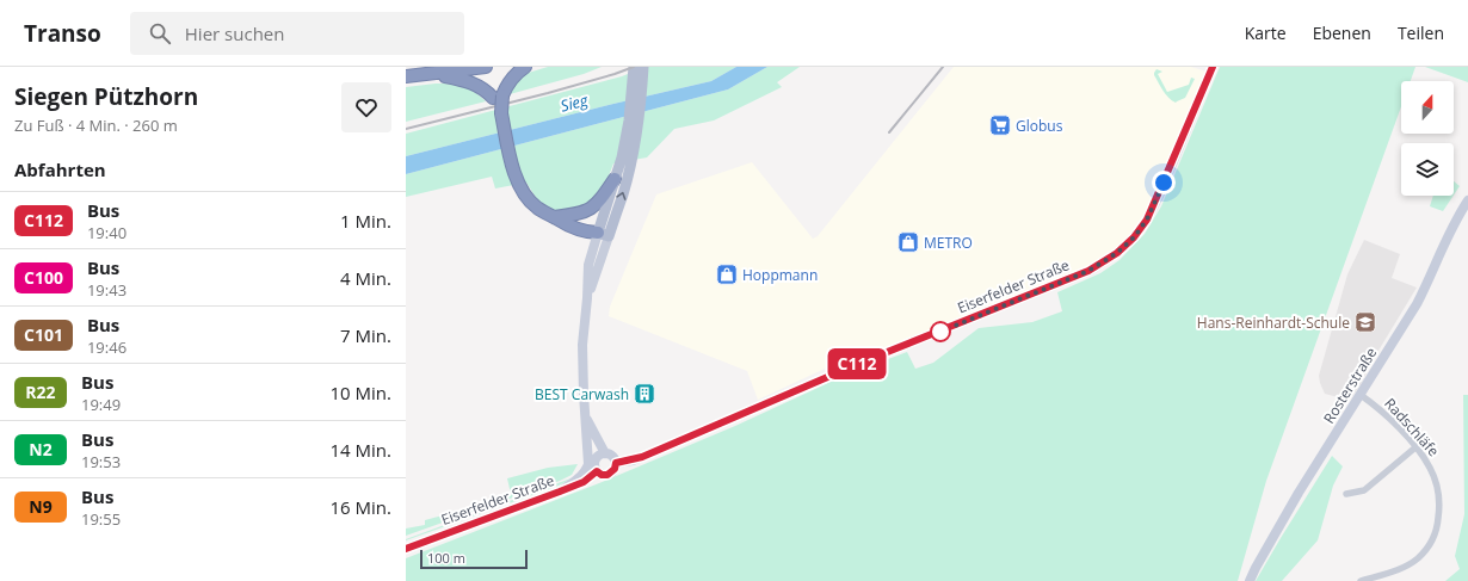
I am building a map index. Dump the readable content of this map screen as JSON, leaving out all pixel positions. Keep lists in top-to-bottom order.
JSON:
{
  "streets": {
    "main road": ["Eiserfelder Straße", "Rosterstraße"],
    "street": ["Radschläfe"]
  },
  "crossings": [
    ["Rosterstraße", "Radschläfe"]
  ],
  "water": ["Sieg"],
  "places": {
    "supermarket": ["Globus"],
    "shop": ["METRO", "Hoppmann"],
    "school or university": ["Hans-Reinhardt-Schule"],
    "building": ["BEST Carwash"]
  },
  "lines": ["bus line C112"],
  "scale_bar": "100 m",
  "north": "top",
  "page": {
    "header": "Transo",
    "search": "Hier suchen",
    "nav": ["Karte", "Ebenen", "Teilen"],
    "heading": [
      ["Siegen Pützhorn", "Zu Fuß · 4 Min. · 260 m"],
      "Abfahrten"
    ],
    "on_map": "C112",
    "list": [
      {
        "mark": "C112",
        "name": "Bus",
        "note": "19:40",
        "value": "1 Min."
      },
      {
        "mark": "C100",
        "name": "Bus",
        "note": "19:43",
        "value": "4 Min."
      },
      {
        "mark": "C101",
        "name": "Bus",
        "note": "19:46",
        "value": "7 Min."
      },
      {
        "mark": "R22",
        "name": "Bus",
        "note": "19:49",
        "value": "10 Min."
      },
      {
        "mark": "N2",
        "name": "Bus",
        "note": "19:53",
        "value": "14 Min."
      },
      {
        "mark": "N9",
        "name": "Bus",
        "note": "19:55",
        "value": "16 Min."
      }
    ],
    "scale": "100 m"
  }
}
